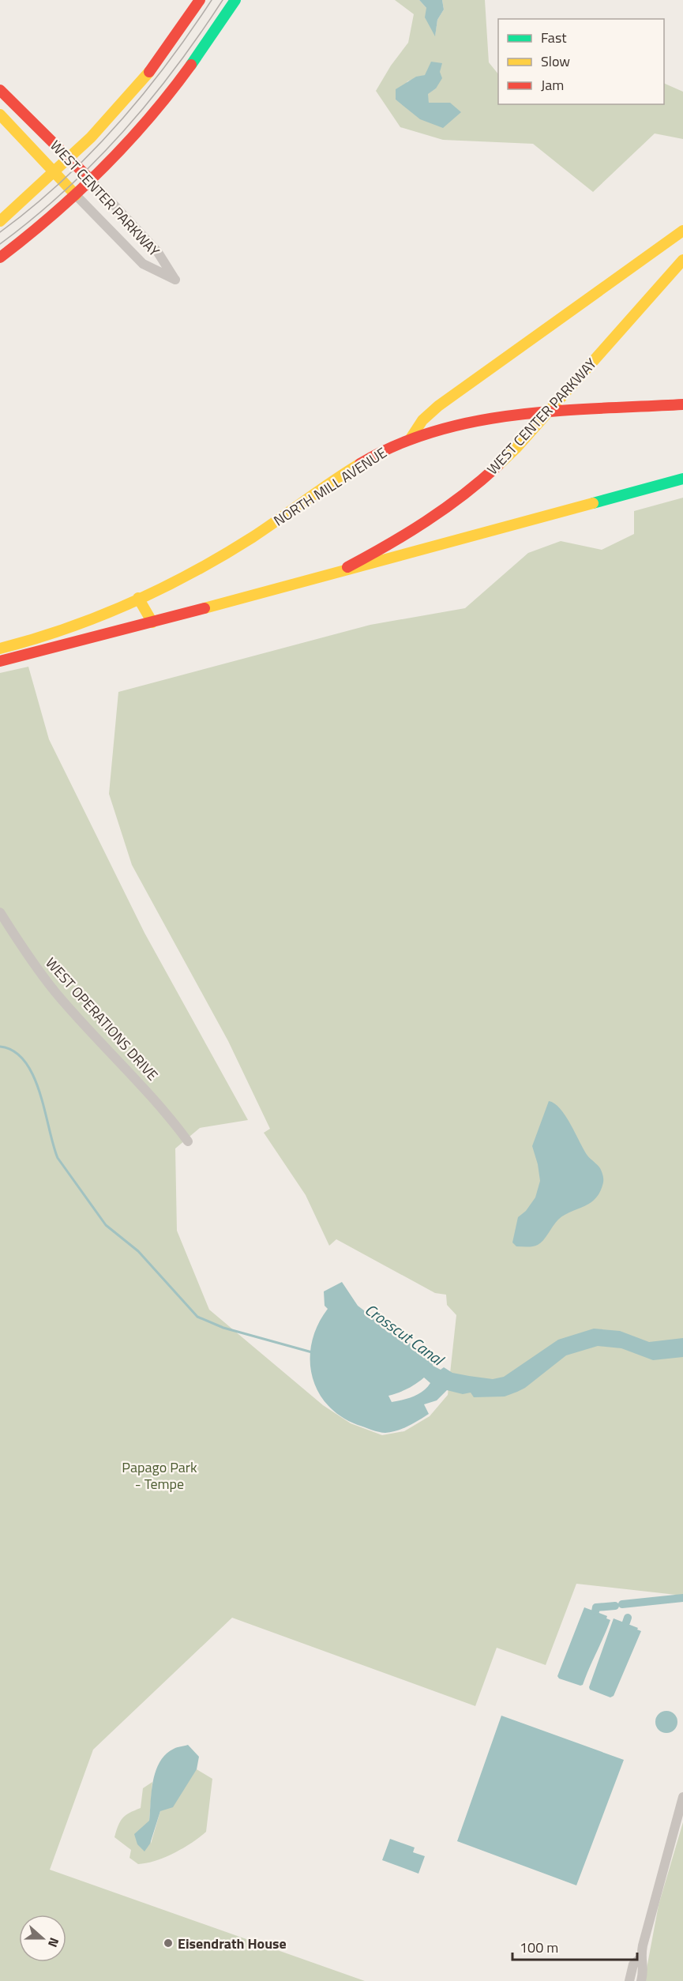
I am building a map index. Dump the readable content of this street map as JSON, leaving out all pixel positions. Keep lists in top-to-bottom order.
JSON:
{
  "streets": {
    "main road": ["WEST CENTER PARKWAY", "NORTH MILL AVENUE"],
    "street": ["WEST OPERATIONS DRIVE"]
  },
  "water": ["Crosscut Canal"],
  "parks": ["Papago Park - Tempe"],
  "places": ["Eisendrath House"],
  "legend": ["Fast", "Slow", "Jam"],
  "scale_bar": "100 m",
  "north": "right"
}
